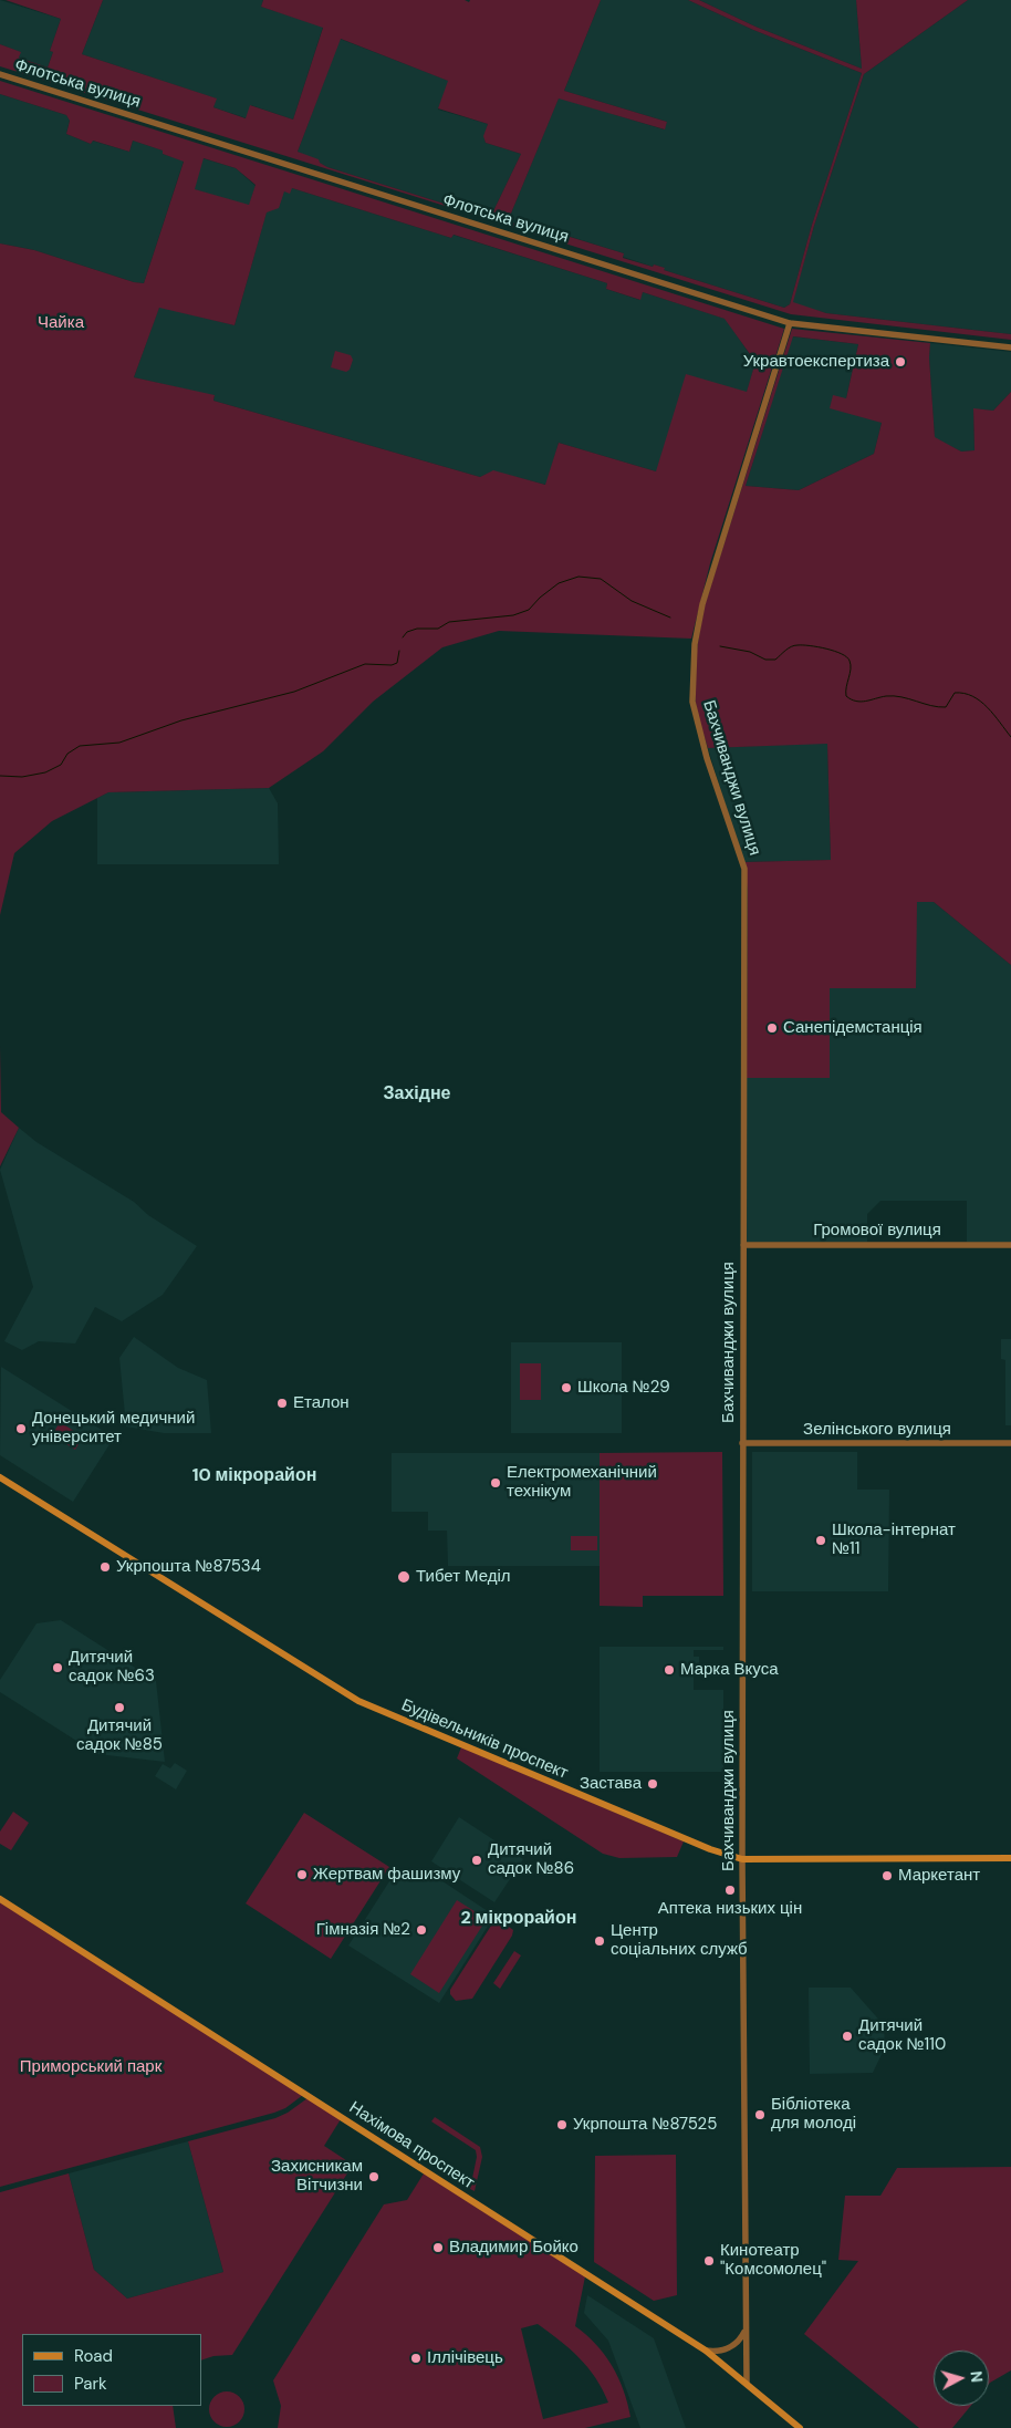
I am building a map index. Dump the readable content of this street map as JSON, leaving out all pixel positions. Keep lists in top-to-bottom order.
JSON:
{
  "streets": {
    "main road": ["Будівельників проспект", "Нахімова проспект"],
    "street": [
      "Флотська вулиця",
      "Бахчиванджи вулиця",
      "Громової вулиця",
      "Зелінського вулиця"
    ]
  },
  "crossings": [
    ["Флотська вулиця", "Бахчиванджи вулиця"],
    ["Бахчиванджи вулиця", "Громової вулиця"],
    ["Бахчиванджи вулиця", "Зелінського вулиця"],
    ["Бахчиванджи вулиця", "Будівельників проспект"],
    ["Бахчиванджи вулиця", "Нахімова проспект"]
  ],
  "districts": ["Західне", "10 мікрорайон", "2 мікрорайон"],
  "parks": ["Чайка", "Приморський парк"],
  "places": [
    "Укравтоекспертиза",
    "Санепідемстанція",
    "Школа №29",
    "Еталон",
    "Донецький медичний університет",
    "Електромеханічний технікум",
    "Школа-інтернат №11",
    "Укрпошта №87534",
    "Тибет Меділ",
    "Дитячий садок №63",
    "Марка Вкуса",
    "Дитячий садок №85",
    "Застава",
    "Дитячий садок №86",
    "Жертвам фашизму",
    "Маркетант",
    "Аптека низьких цін",
    "Гімназія №2",
    "Центр соціальних служб",
    "Дитячий садок №110",
    "Бібліотека для молоді",
    "Укрпошта №87525",
    "Захисникам Вітчизни",
    "Владимир Бойко",
    "Кинотеатр \"Комсомолец\"",
    "Іллічівець"
  ],
  "legend": ["Road", "Park"],
  "north": "right"
}
